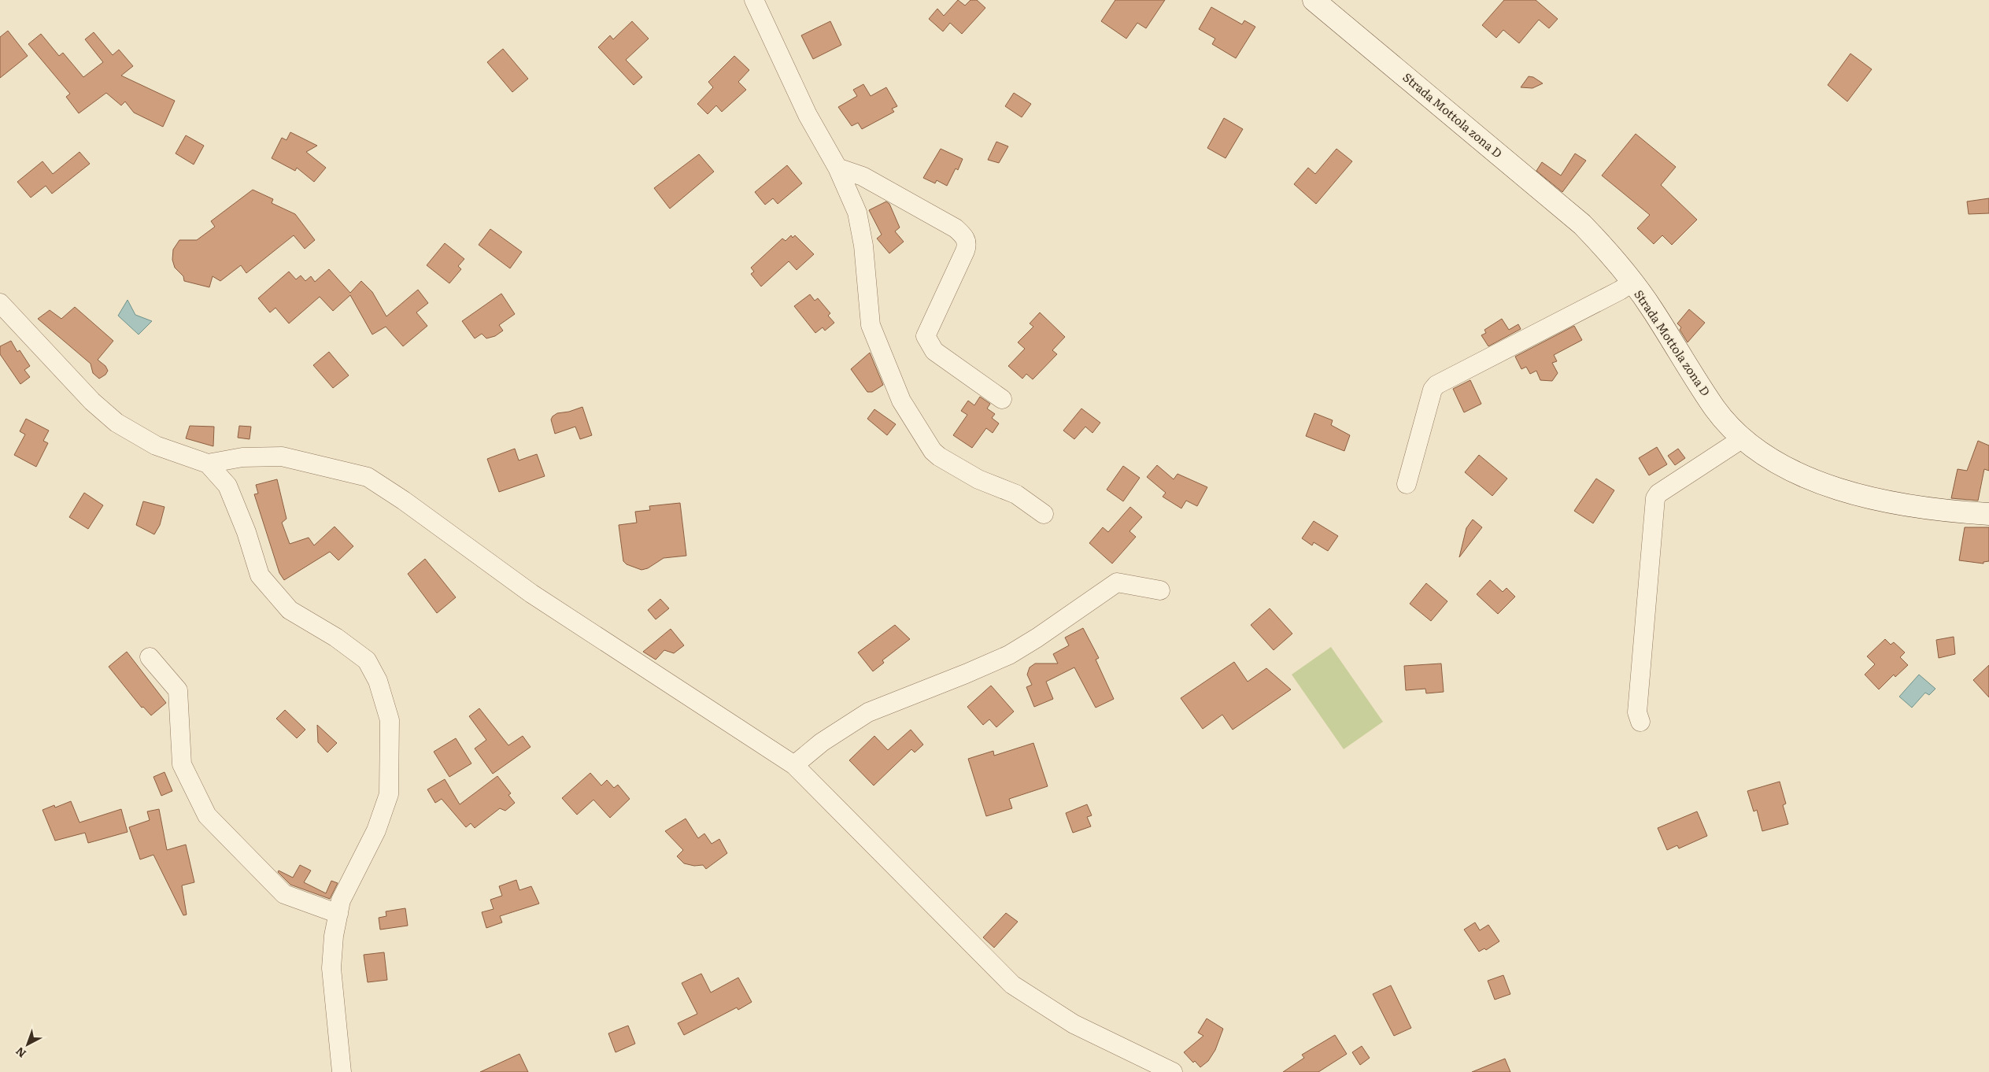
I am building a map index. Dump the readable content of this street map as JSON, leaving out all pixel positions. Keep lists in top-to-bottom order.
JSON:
{
  "streets": {
    "main road": ["Strada Mottola zona D"]
  },
  "north": "bottom left"
}
